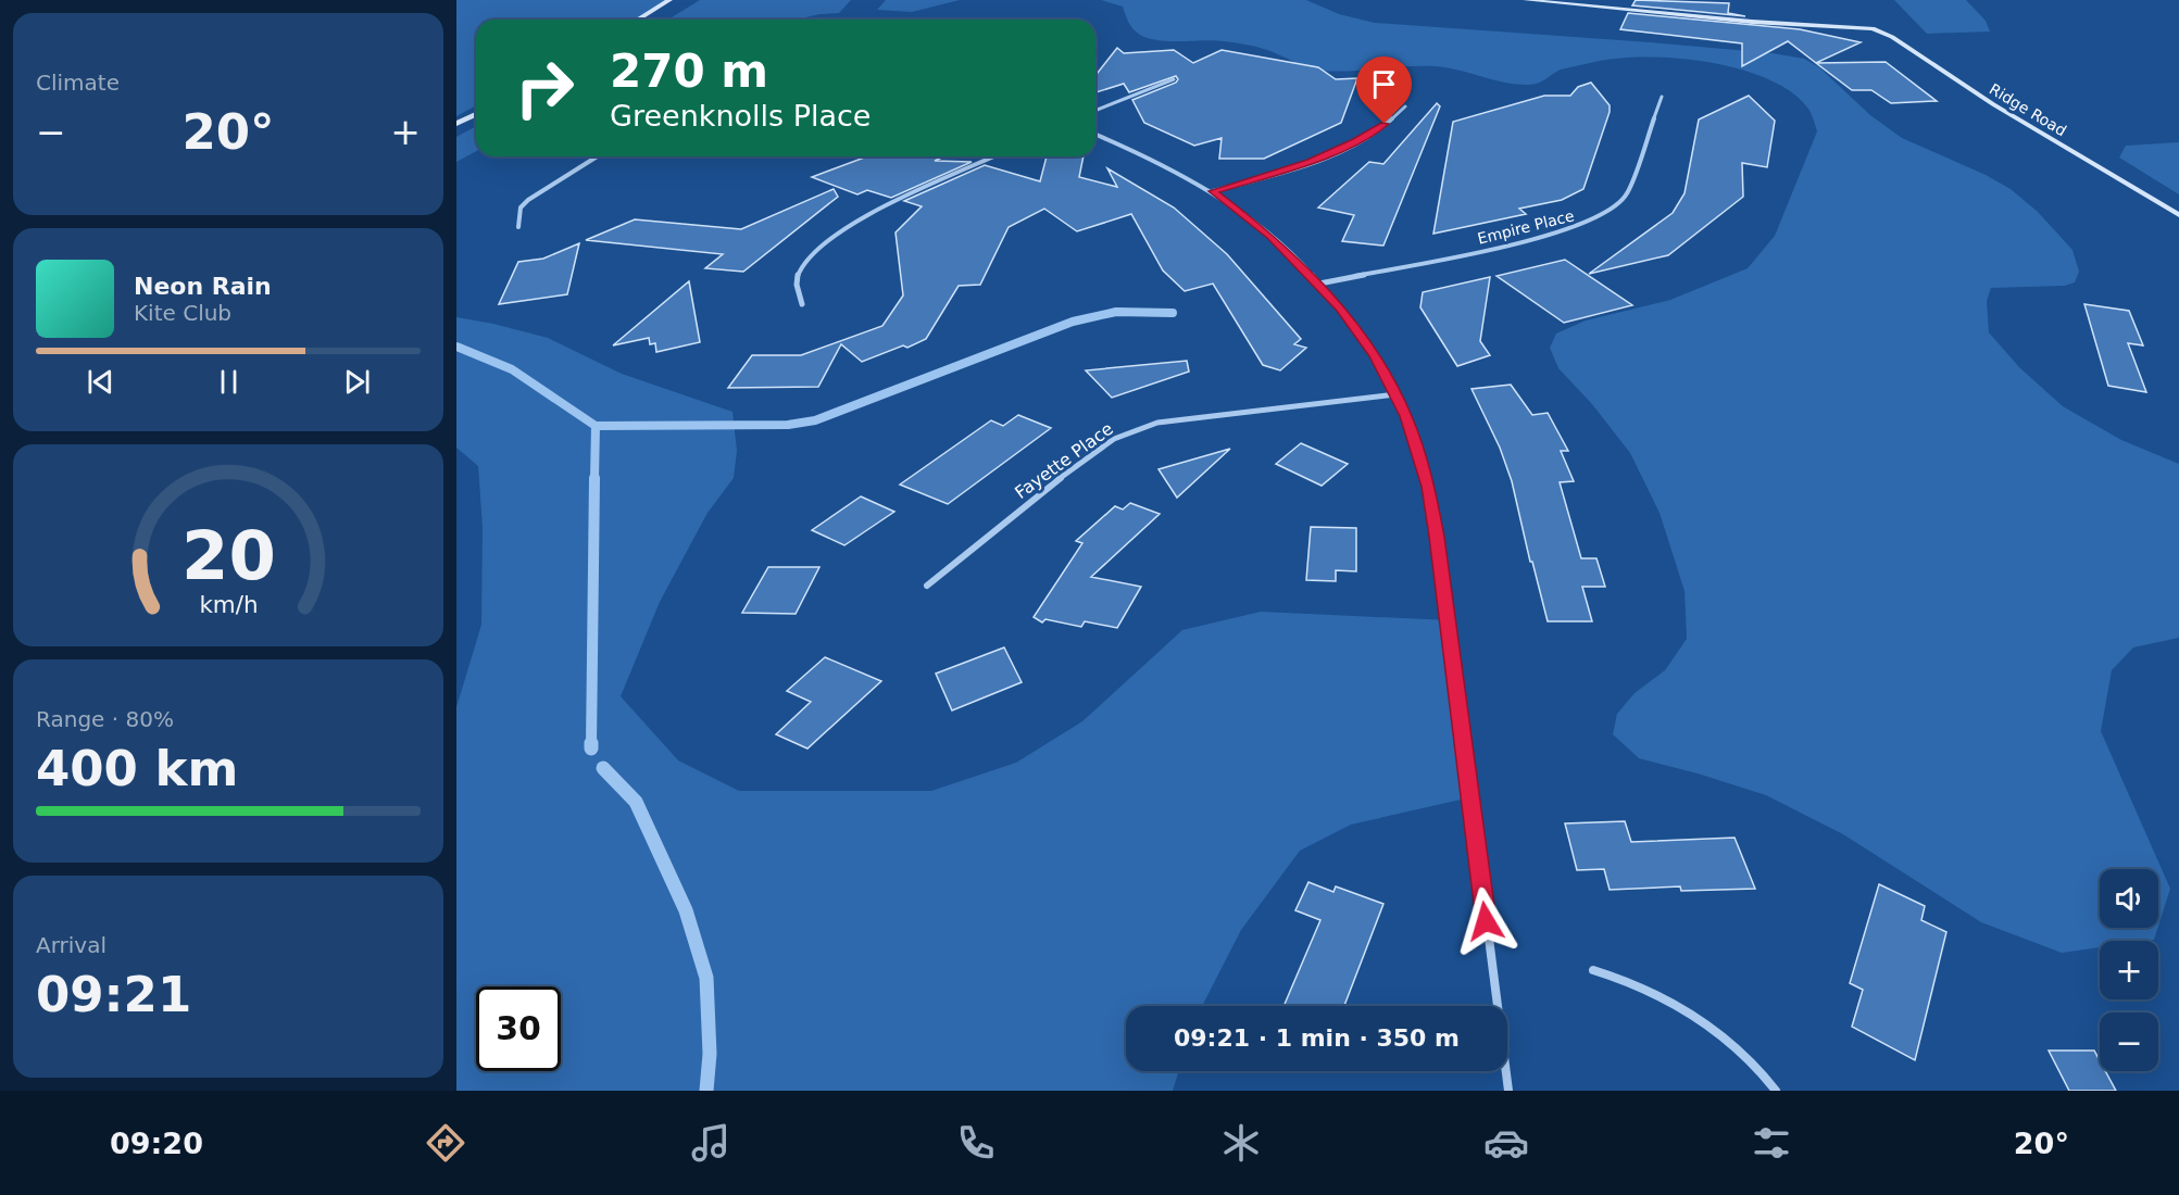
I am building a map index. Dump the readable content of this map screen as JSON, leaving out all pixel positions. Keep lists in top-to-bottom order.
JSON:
{
  "streets": {
    "street": ["Ridge Road", "Empire Place", "Fayette Place"]
  },
  "page": {
    "tile": [
      "Climate",
      ["Range · 80%", "400 km"],
      ["Arrival", "09:21"]
    ],
    "turn": ["270 m", "Greenknolls Place"],
    "heat": ["−", "20°", "+"],
    "song": ["Neon Rain", "Kite Club"],
    "map_buttons": ["+", "−"],
    "limit": "30",
    "trip": "09:21 · 1 min · 350 m",
    "tabs": ["09:20", "20°"],
    "gauge": ["20", "km/h"]
  }
}
